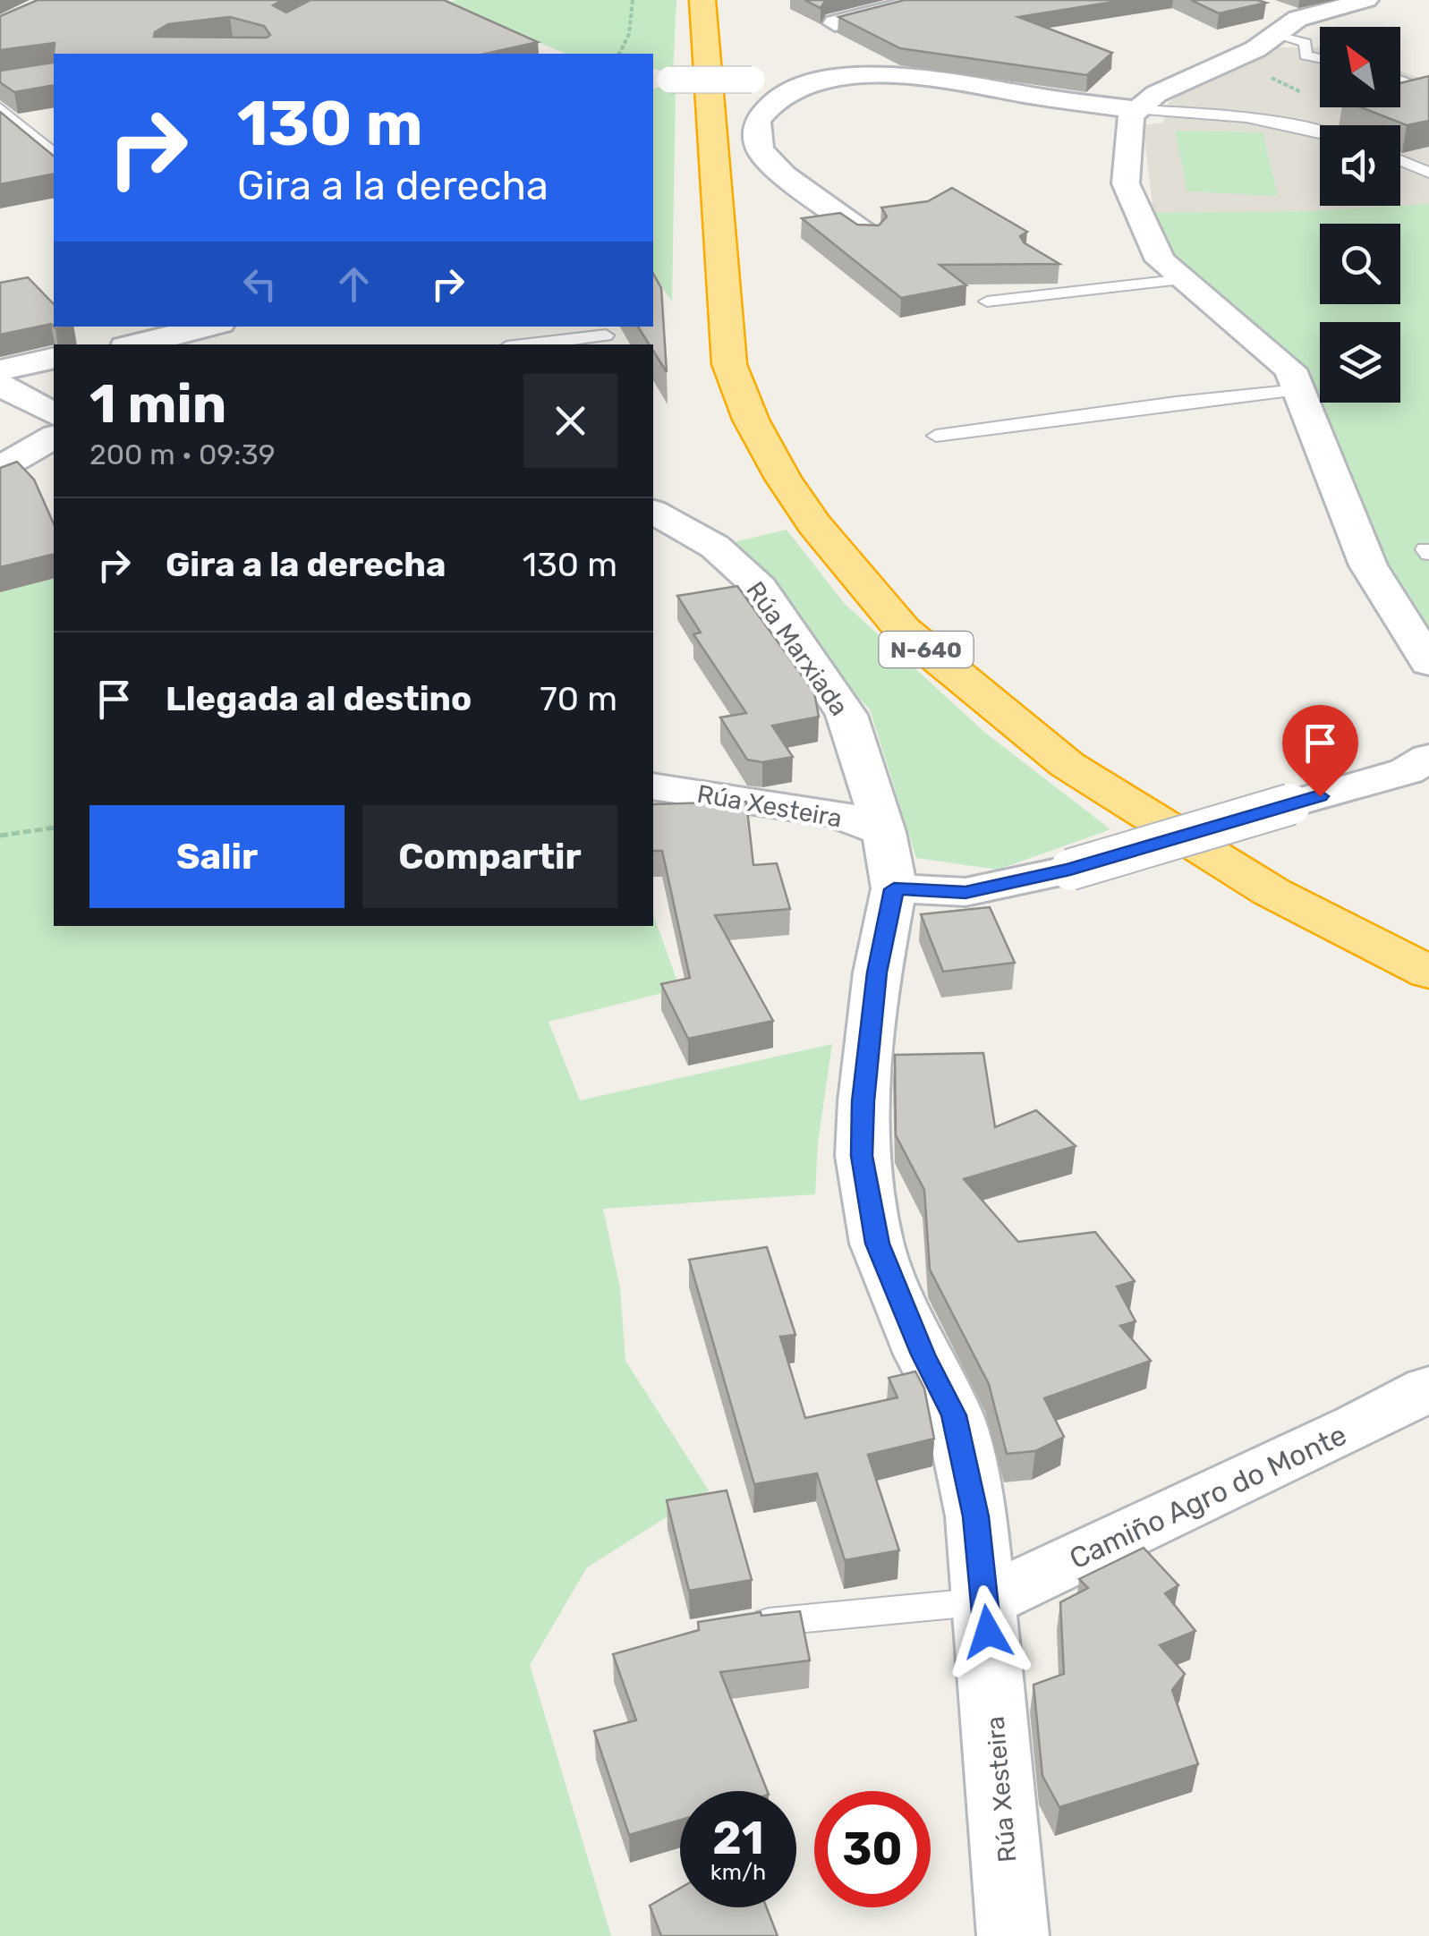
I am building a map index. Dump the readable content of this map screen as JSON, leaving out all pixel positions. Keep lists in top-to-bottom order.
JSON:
{
  "streets": {
    "highway": ["N-640"],
    "street": ["Rúa Marxiada", "Rúa Xesteira", "Camiño Agro do Monte"]
  },
  "crossings": [
    ["Rúa Marxiada", "Rúa Xesteira"],
    ["Rúa Xesteira", "Camiño Agro do Monte"]
  ],
  "north": "top left",
  "page": {
    "turn": ["130 m", "Gira a la derecha"],
    "heading": ["1 min", "200 m · 09:39"],
    "list": [
      {
        "name": "Gira a la derecha",
        "value": "130 m"
      },
      {
        "name": "Llegada al destino",
        "value": "70 m"
      }
    ],
    "buttons": ["Salir", "Compartir"],
    "speed": "21 km/h",
    "limit": "30"
  }
}
